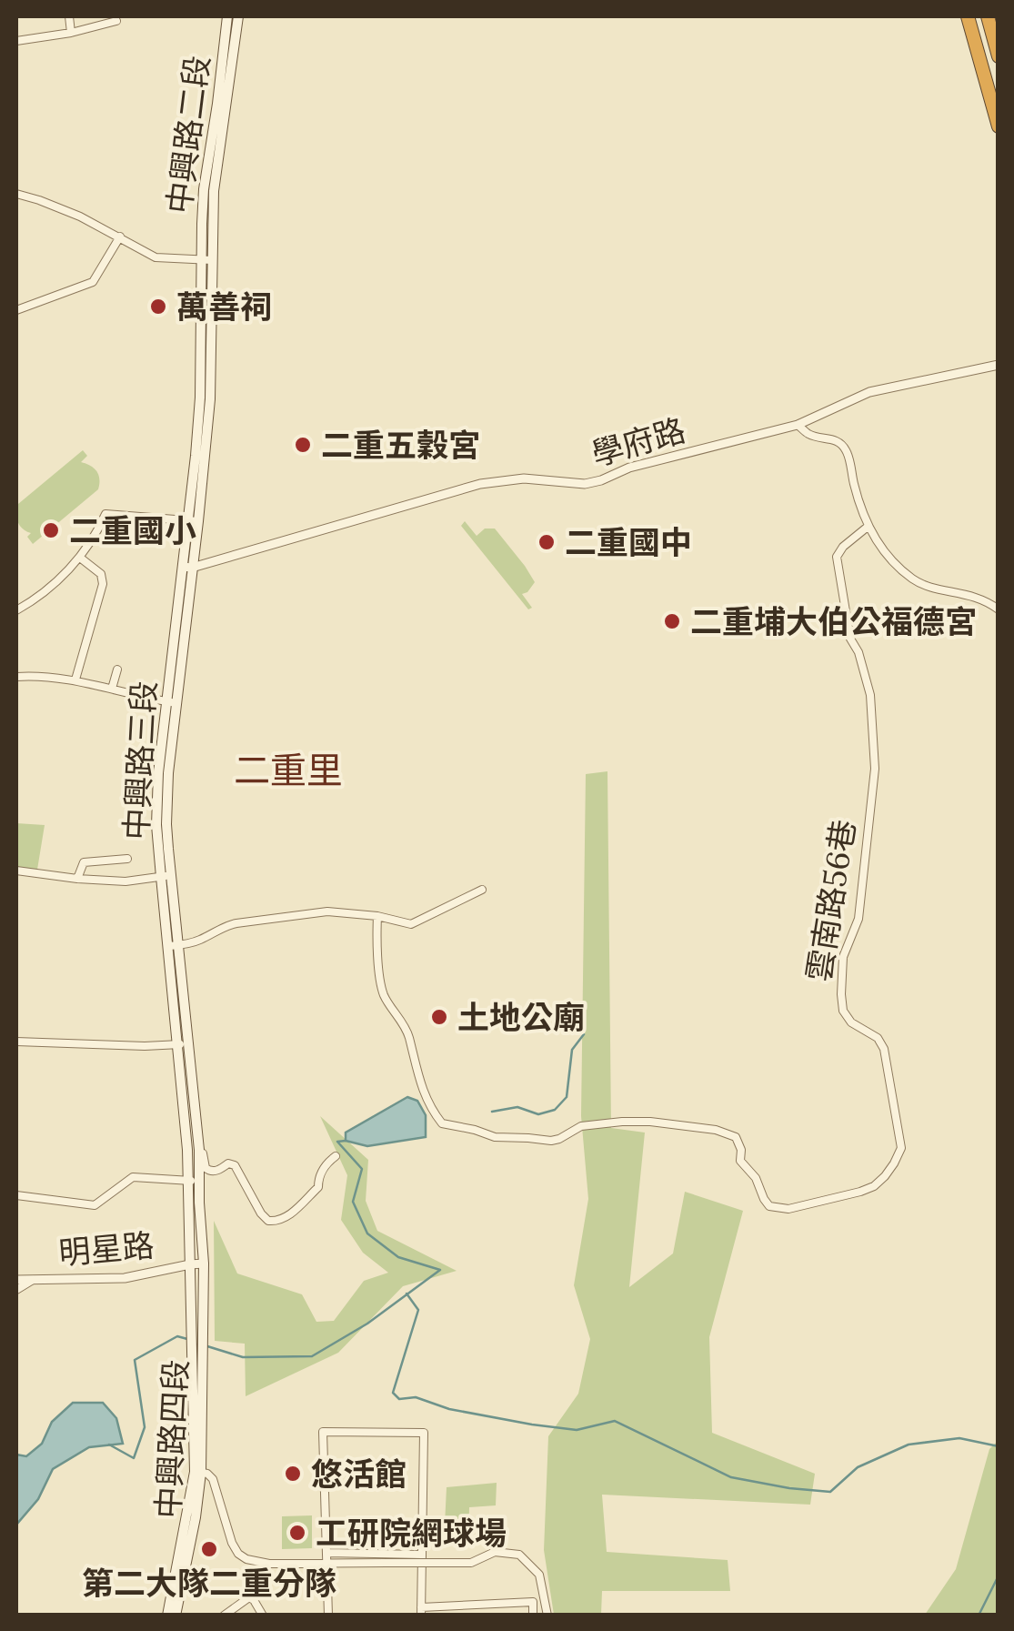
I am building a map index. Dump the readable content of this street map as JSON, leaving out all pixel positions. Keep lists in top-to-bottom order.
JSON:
{
  "streets": {
    "main road": ["中興路二段", "中興路三段", "中興路四段"],
    "street": ["學府路", "雲南路56巷", "明星路"]
  },
  "crossings": [
    ["中興路二段", "中興路三段"],
    ["學府路", "中興路三段"],
    ["中興路三段", "明星路"],
    ["中興路三段", "中興路四段"],
    ["明星路", "中興路四段"]
  ],
  "districts": ["二重里"],
  "places": [
    "萬善祠",
    "二重五穀宮",
    "二重國小",
    "二重國中",
    "二重埔大伯公福德宮",
    "土地公廟",
    "悠活館",
    "工研院網球場",
    "第二大隊二重分隊"
  ]
}
